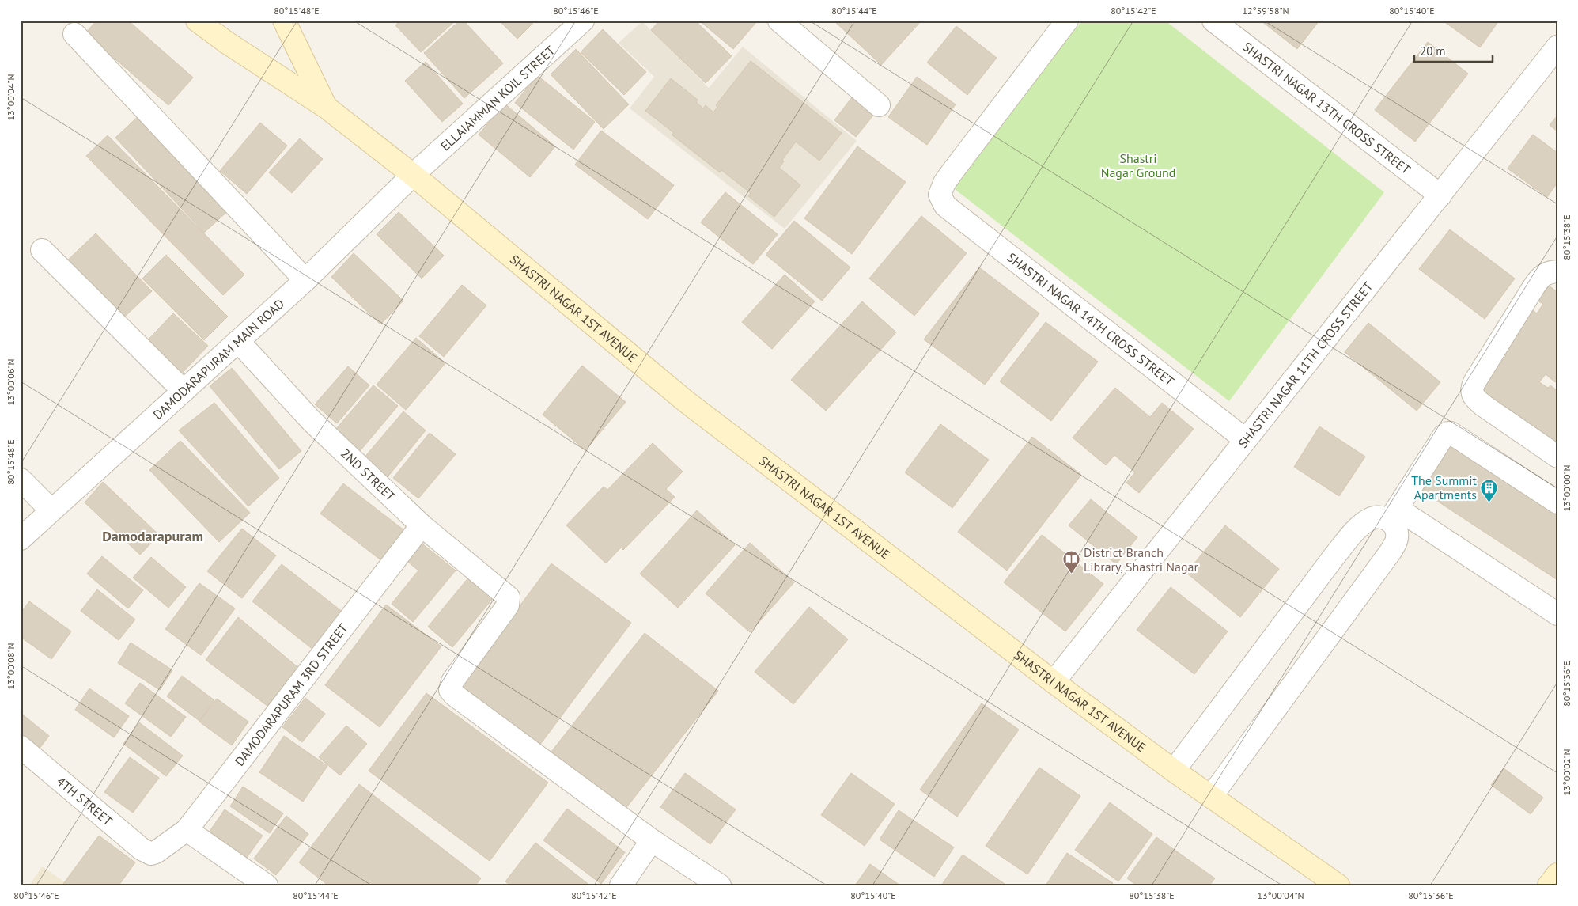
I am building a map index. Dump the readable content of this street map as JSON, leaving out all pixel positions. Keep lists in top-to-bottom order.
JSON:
{
  "streets": {
    "street": [
      "ELLAIAMMAN KOIL STREET",
      "SHASTRI NAGAR 13TH CROSS STREET",
      "SHASTRI NAGAR 1ST AVENUE",
      "SHASTRI NAGAR 14TH CROSS STREET",
      "DAMODARAPURAM MAIN ROAD",
      "SHASTRI NAGAR 11TH CROSS STREET",
      "2ND STREET",
      "DAMODARAPURAM 3RD STREET",
      "4TH STREET"
    ]
  },
  "crossings": [
    ["ELLAIAMMAN KOIL STREET", "SHASTRI NAGAR 1ST AVENUE"],
    ["ELLAIAMMAN KOIL STREET", "DAMODARAPURAM MAIN ROAD"],
    ["SHASTRI NAGAR 13TH CROSS STREET", "SHASTRI NAGAR 11TH CROSS STREET"],
    ["SHASTRI NAGAR 1ST AVENUE", "DAMODARAPURAM MAIN ROAD"],
    ["SHASTRI NAGAR 1ST AVENUE", "SHASTRI NAGAR 11TH CROSS STREET"],
    ["SHASTRI NAGAR 14TH CROSS STREET", "SHASTRI NAGAR 11TH CROSS STREET"],
    ["DAMODARAPURAM MAIN ROAD", "2ND STREET"],
    ["2ND STREET", "DAMODARAPURAM 3RD STREET"],
    ["DAMODARAPURAM 3RD STREET", "4TH STREET"]
  ],
  "districts": ["Damodarapuram"],
  "parks": ["Shastri Nagar Ground"],
  "places": {
    "building": ["The Summit Apartments"],
    "library": ["District Branch Library, Shastri Nagar"]
  },
  "scale_bar": "20 m",
  "coordinates": [
    "80°15'48\"E",
    "80°15'46\"E",
    "80°15'44\"E",
    "80°15'42\"E",
    "12°59'58\"N",
    "80°15'40\"E",
    "13°00'04\"N",
    "80°15'38\"E",
    "13°00'06\"N",
    "13°00'00\"N",
    "13°00'08\"N",
    "80°15'36\"E",
    "13°00'02\"N"
  ]
}
